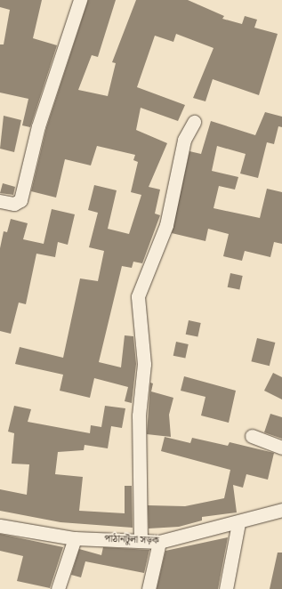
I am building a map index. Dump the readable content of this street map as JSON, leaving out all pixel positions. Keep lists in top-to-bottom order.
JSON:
{
  "streets": {
    "street": ["পাঠানটুলা সড়ক"]
  }
}
